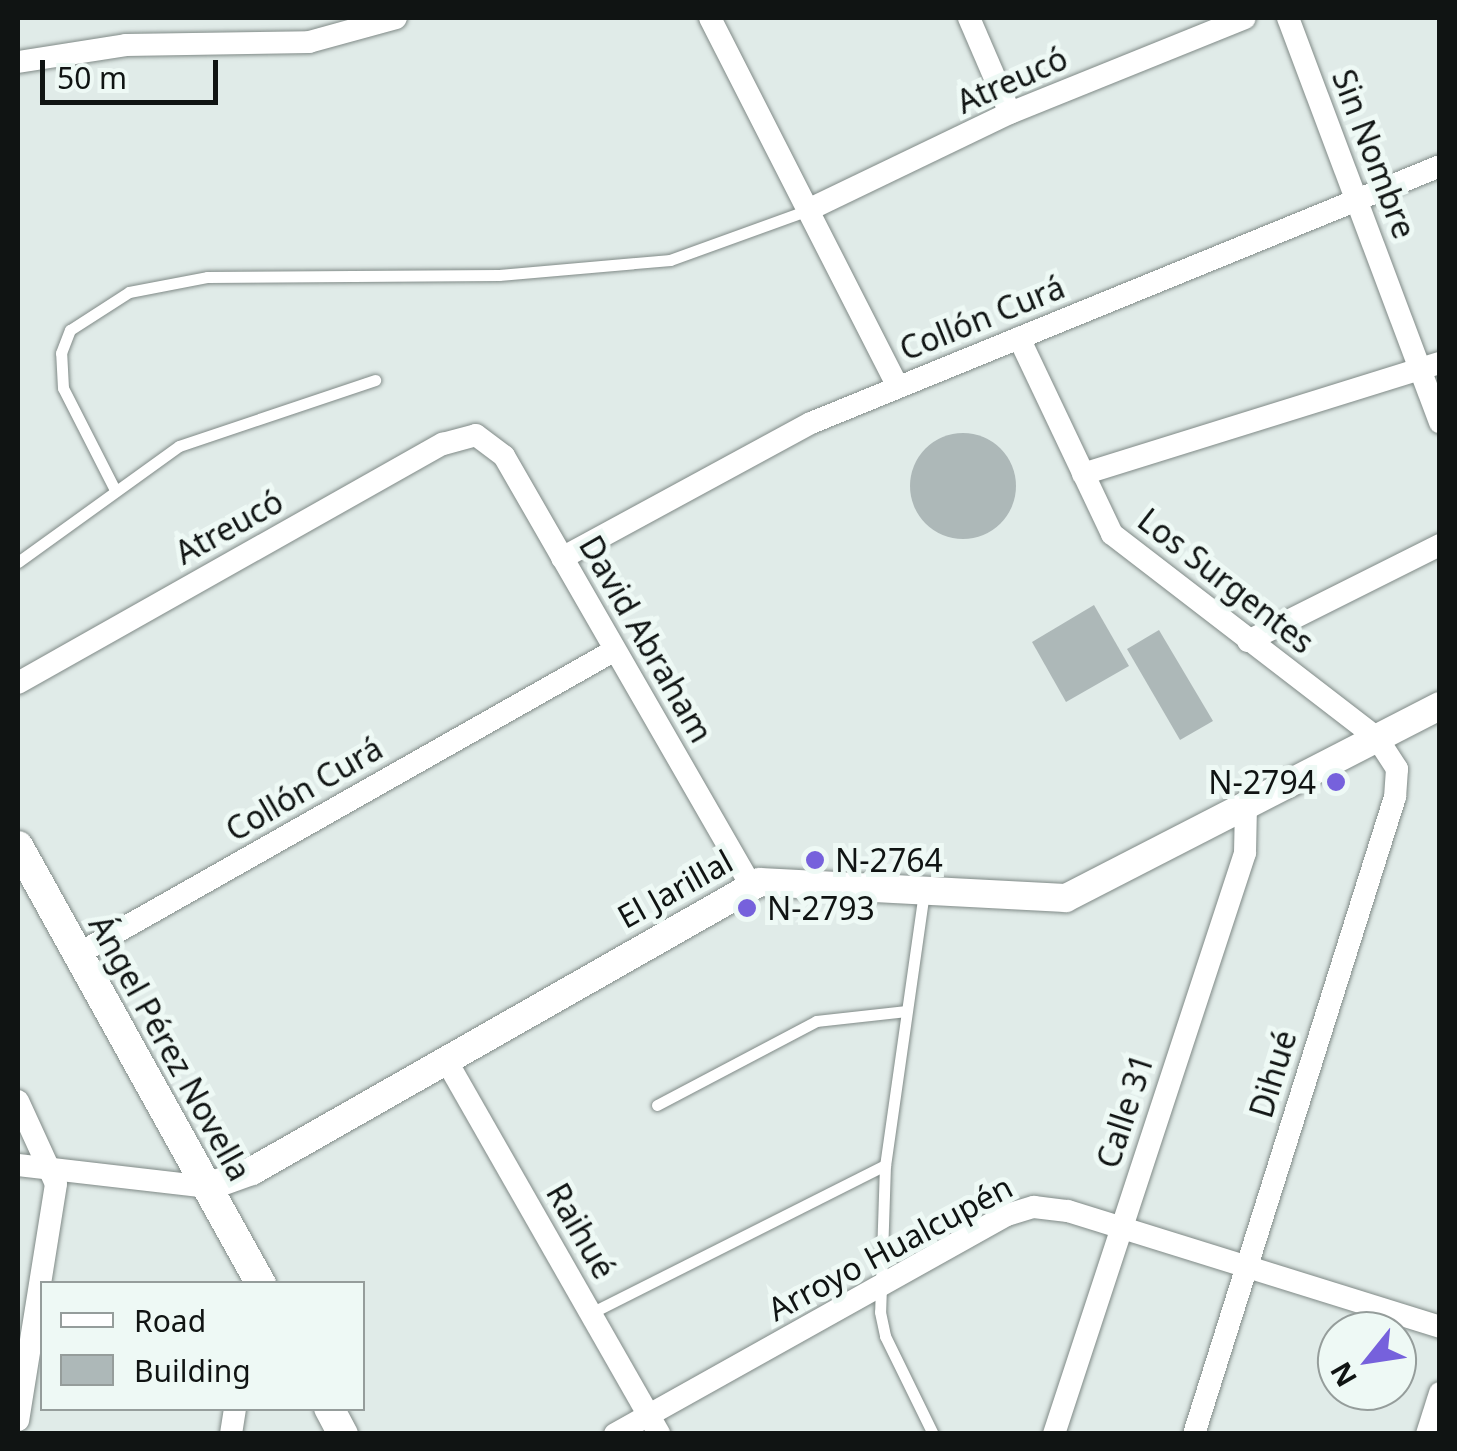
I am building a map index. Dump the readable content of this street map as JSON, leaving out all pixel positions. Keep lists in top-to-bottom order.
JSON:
{
  "streets": {
    "main road": ["Ángel Pérez Novella"],
    "street": [
      "Atreucó",
      "Sin Nombre",
      "Collón Curá",
      "Los Surgentes",
      "David Abraham",
      "El Jarillal",
      "Dihué",
      "Calle 31",
      "Raihué",
      "Arroyo Hualcupén"
    ]
  },
  "crossings": [
    ["Atreucó", "David Abraham"],
    ["Sin Nombre", "Collón Curá"],
    ["Collón Curá", "Los Surgentes"],
    ["Collón Curá", "David Abraham"],
    ["Collón Curá", "Ángel Pérez Novella"],
    ["Los Surgentes", "El Jarillal"],
    ["Los Surgentes", "Dihué"],
    ["David Abraham", "El Jarillal"],
    ["El Jarillal", "Ángel Pérez Novella"],
    ["El Jarillal", "Dihué"],
    ["El Jarillal", "Calle 31"],
    ["El Jarillal", "Raihué"],
    ["Dihué", "Arroyo Hualcupén"],
    ["Calle 31", "Arroyo Hualcupén"],
    ["Raihué", "Arroyo Hualcupén"]
  ],
  "places": ["N-2794", "N-2764", "N-2793"],
  "legend": ["Road", "Building"],
  "scale_bar": "50 m",
  "north": "bottom left"
}
